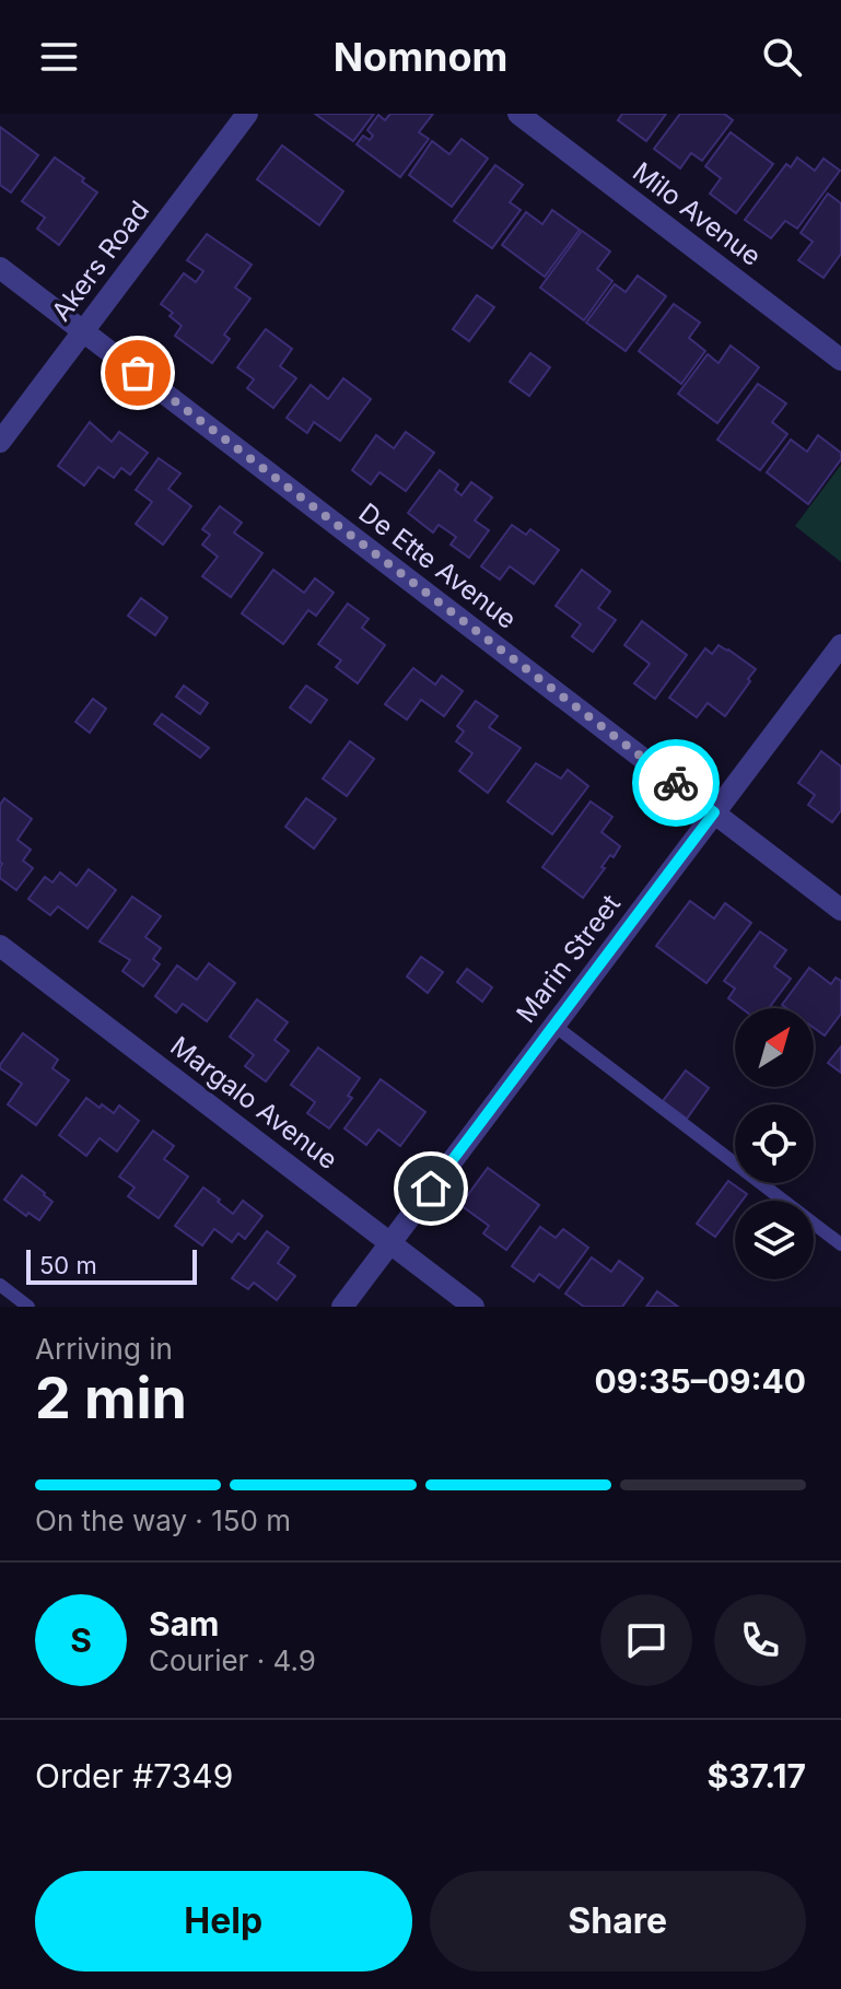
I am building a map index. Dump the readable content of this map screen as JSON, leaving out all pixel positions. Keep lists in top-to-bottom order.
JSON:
{
  "streets": {
    "street": [
      "Milo Avenue",
      "Akers Road",
      "De Ette Avenue",
      "Marin Street",
      "Margalo Avenue"
    ]
  },
  "crossings": [
    ["Akers Road", "De Ette Avenue"],
    ["De Ette Avenue", "Marin Street"],
    ["Marin Street", "Margalo Avenue"]
  ],
  "scale_bar": "50 m",
  "north": "top right",
  "page": {
    "header": "Nomnom",
    "scale": "50 m",
    "heading": ["2 min", "Arriving in", "09:35–09:40"],
    "panel": [
      "Sam",
      "Courier · 4.9",
      "Order #7349",
      "$37.17"
    ],
    "bar": "On the way · 150 m",
    "round": "S",
    "buttons": ["Help", "Share"]
  }
}
